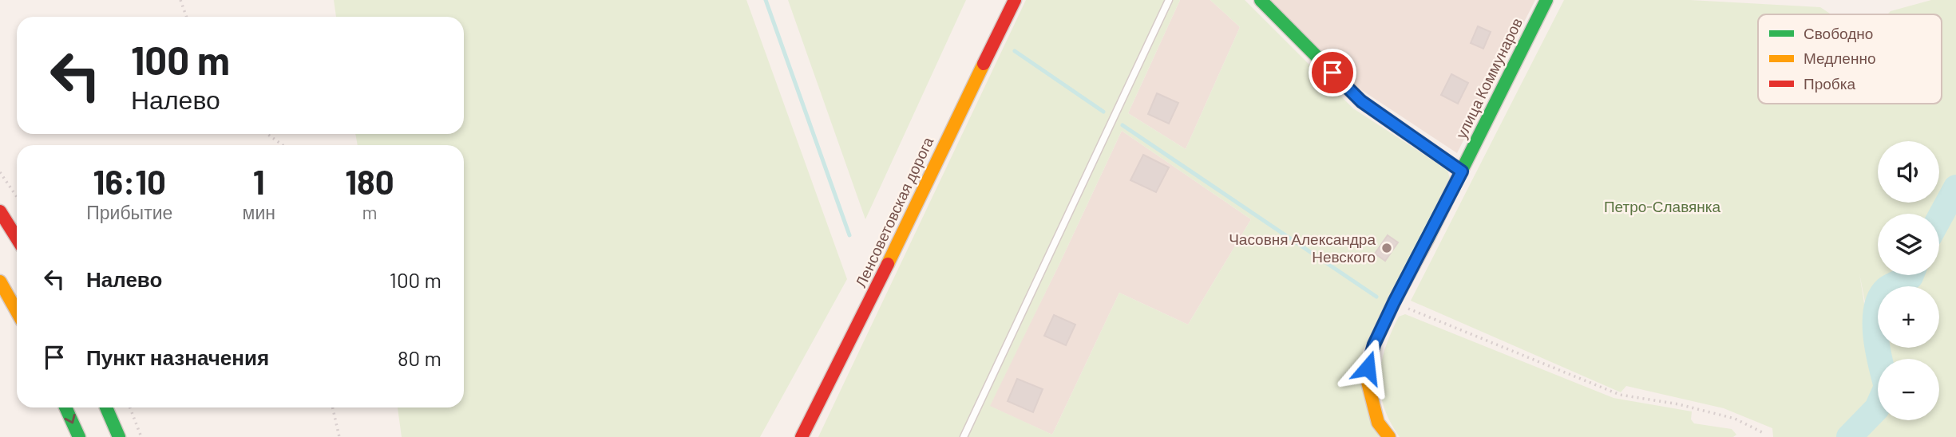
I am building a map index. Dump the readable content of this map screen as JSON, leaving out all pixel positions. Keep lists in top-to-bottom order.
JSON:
{
  "streets": {
    "street": ["улица Коммунаров", "Ленсоветовская дорога"]
  },
  "parks": ["Петро-Славянка"],
  "places": ["Часовня Александра Невского"],
  "legend": ["Свободно", "Медленно", "Пробка"],
  "page": {
    "turn": ["100 m", "Налево"],
    "map_buttons": ["+", "−"],
    "eta": [
      "16:10",
      "Прибытие",
      "1",
      "мин",
      "180",
      "m"
    ],
    "list": [
      {
        "name": "Налево",
        "value": "100 m"
      },
      {
        "name": "Пункт назначения",
        "value": "80 m"
      }
    ]
  }
}
